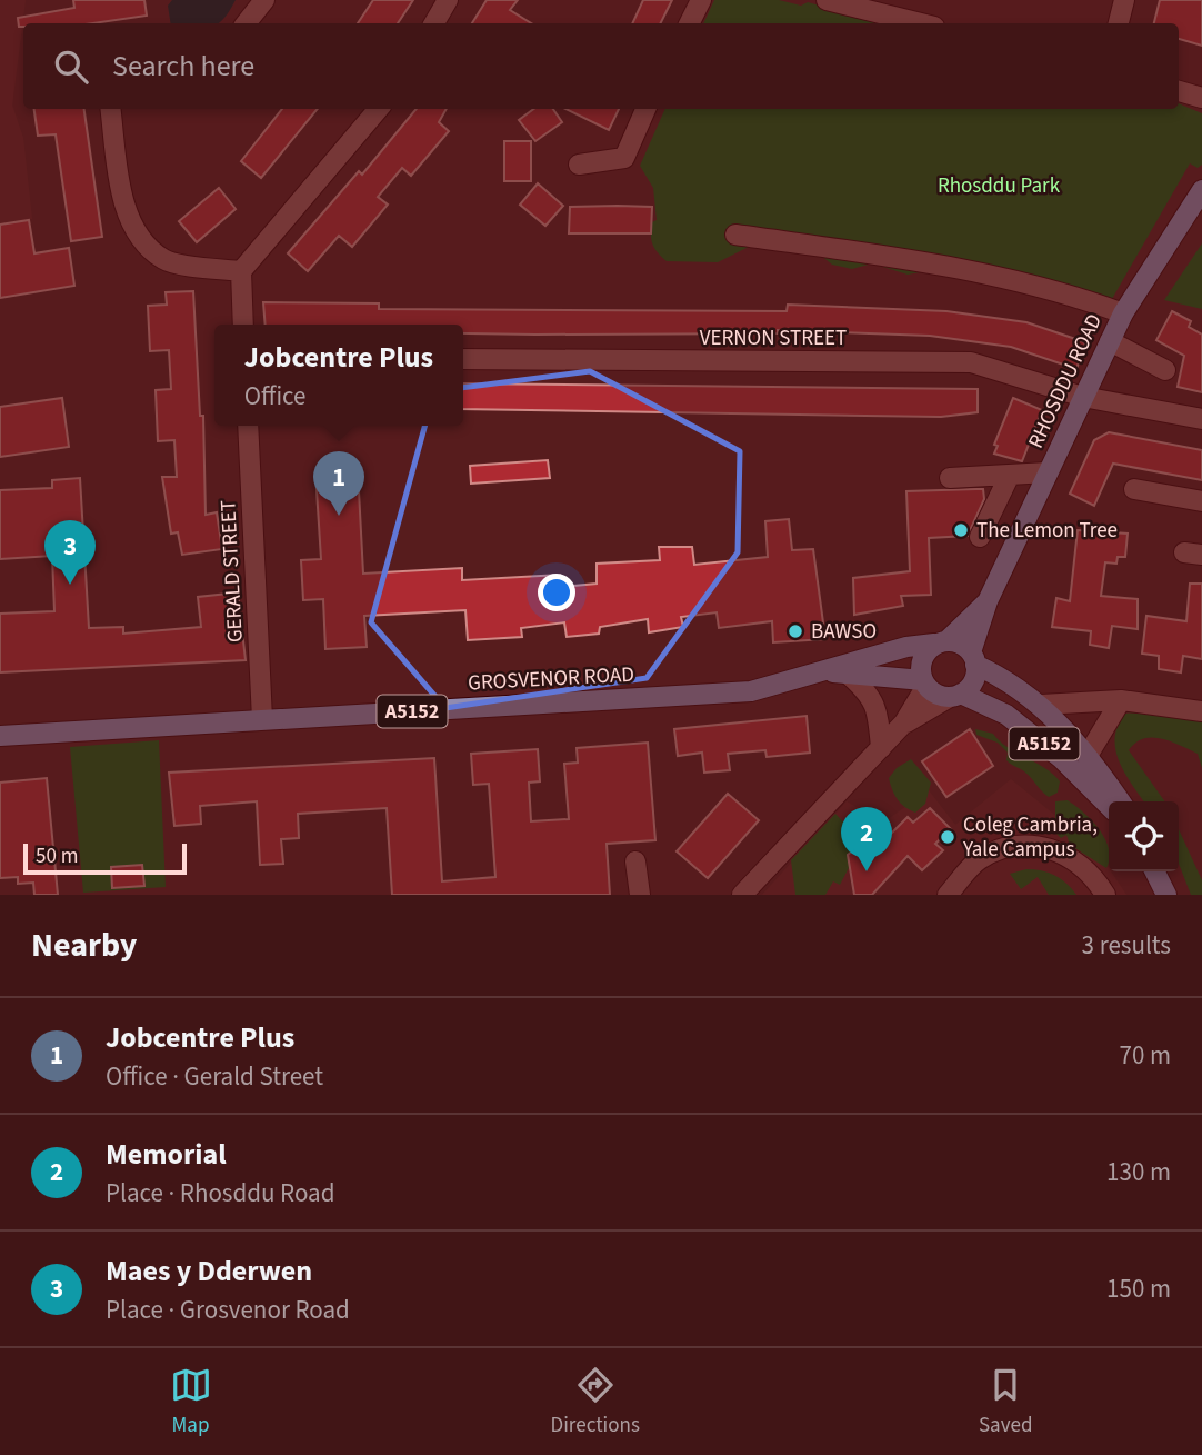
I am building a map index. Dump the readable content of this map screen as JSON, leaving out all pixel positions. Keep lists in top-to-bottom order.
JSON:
{
  "streets": {
    "main road": ["RHOSDDU ROAD", "GROSVENOR ROAD", "A5152"],
    "street": ["VERNON STREET", "GERALD STREET"]
  },
  "crossings": [
    ["VERNON STREET", "RHOSDDU ROAD"],
    ["RHOSDDU ROAD", "GROSVENOR ROAD"],
    ["RHOSDDU ROAD", "A5152"],
    ["GERALD STREET", "GROSVENOR ROAD"],
    ["GROSVENOR ROAD", "A5152"]
  ],
  "parks": ["Rhosddu Park"],
  "places": ["The Lemon Tree", "BAWSO", "Coleg Cambria, Yale Campus"],
  "scale_bar": "50 m",
  "page": {
    "search": "Search here",
    "popup": ["Jobcentre Plus", "Office"],
    "pins": ["1", "3", "2"],
    "scale": "50 m",
    "heading": ["Nearby", "3 results"],
    "list": [
      {
        "mark": "1",
        "name": "Jobcentre Plus",
        "note": "Office · Gerald Street",
        "value": "70 m"
      },
      {
        "mark": "2",
        "name": "Memorial",
        "note": "Place · Rhosddu Road",
        "value": "130 m"
      },
      {
        "mark": "3",
        "name": "Maes y Dderwen",
        "note": "Place · Grosvenor Road",
        "value": "150 m"
      }
    ],
    "nav": ["Map", "Directions", "Saved"]
  }
}
